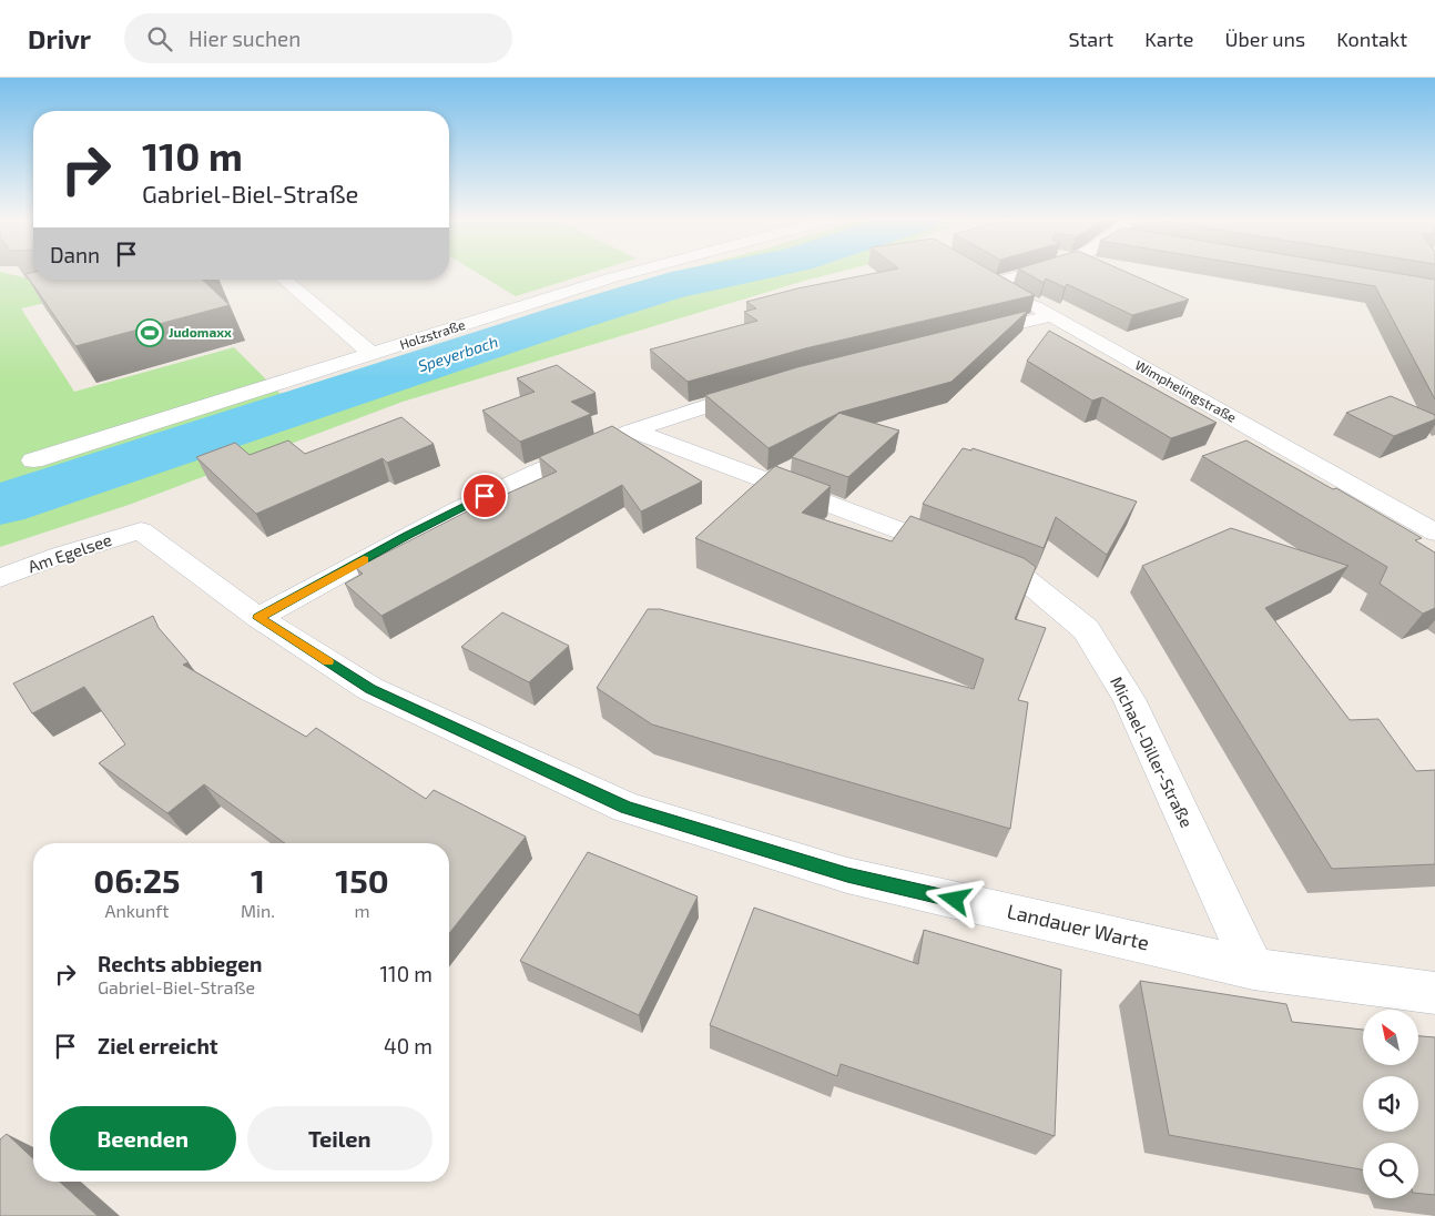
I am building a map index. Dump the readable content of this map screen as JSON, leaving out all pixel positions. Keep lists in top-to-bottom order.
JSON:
{
  "streets": {
    "street": [
      "Holzstraße",
      "Wimphelingstraße",
      "Am Egelsee",
      "Michael-Diller-Straße",
      "Landauer Warte"
    ]
  },
  "crossings": [
    ["Am Egelsee", "Landauer Warte"],
    ["Michael-Diller-Straße", "Landauer Warte"]
  ],
  "water": ["Speyerbach"],
  "places": {
    "sports": ["Judomaxx"]
  },
  "north": "top left",
  "page": {
    "header": "Drivr",
    "search": "Hier suchen",
    "nav": [
      "Start",
      "Karte",
      "Über uns",
      "Kontakt"
    ],
    "turn": ["110 m", "Gabriel-Biel-Straße"],
    "then": "Dann",
    "eta": [
      "06:25",
      "Ankunft",
      "1",
      "Min.",
      "150",
      "m"
    ],
    "list": [
      {
        "name": "Rechts abbiegen",
        "note": "Gabriel-Biel-Straße",
        "value": "110 m"
      },
      {
        "name": "Ziel erreicht",
        "value": "40 m"
      }
    ],
    "buttons": ["Beenden", "Teilen"]
  }
}
